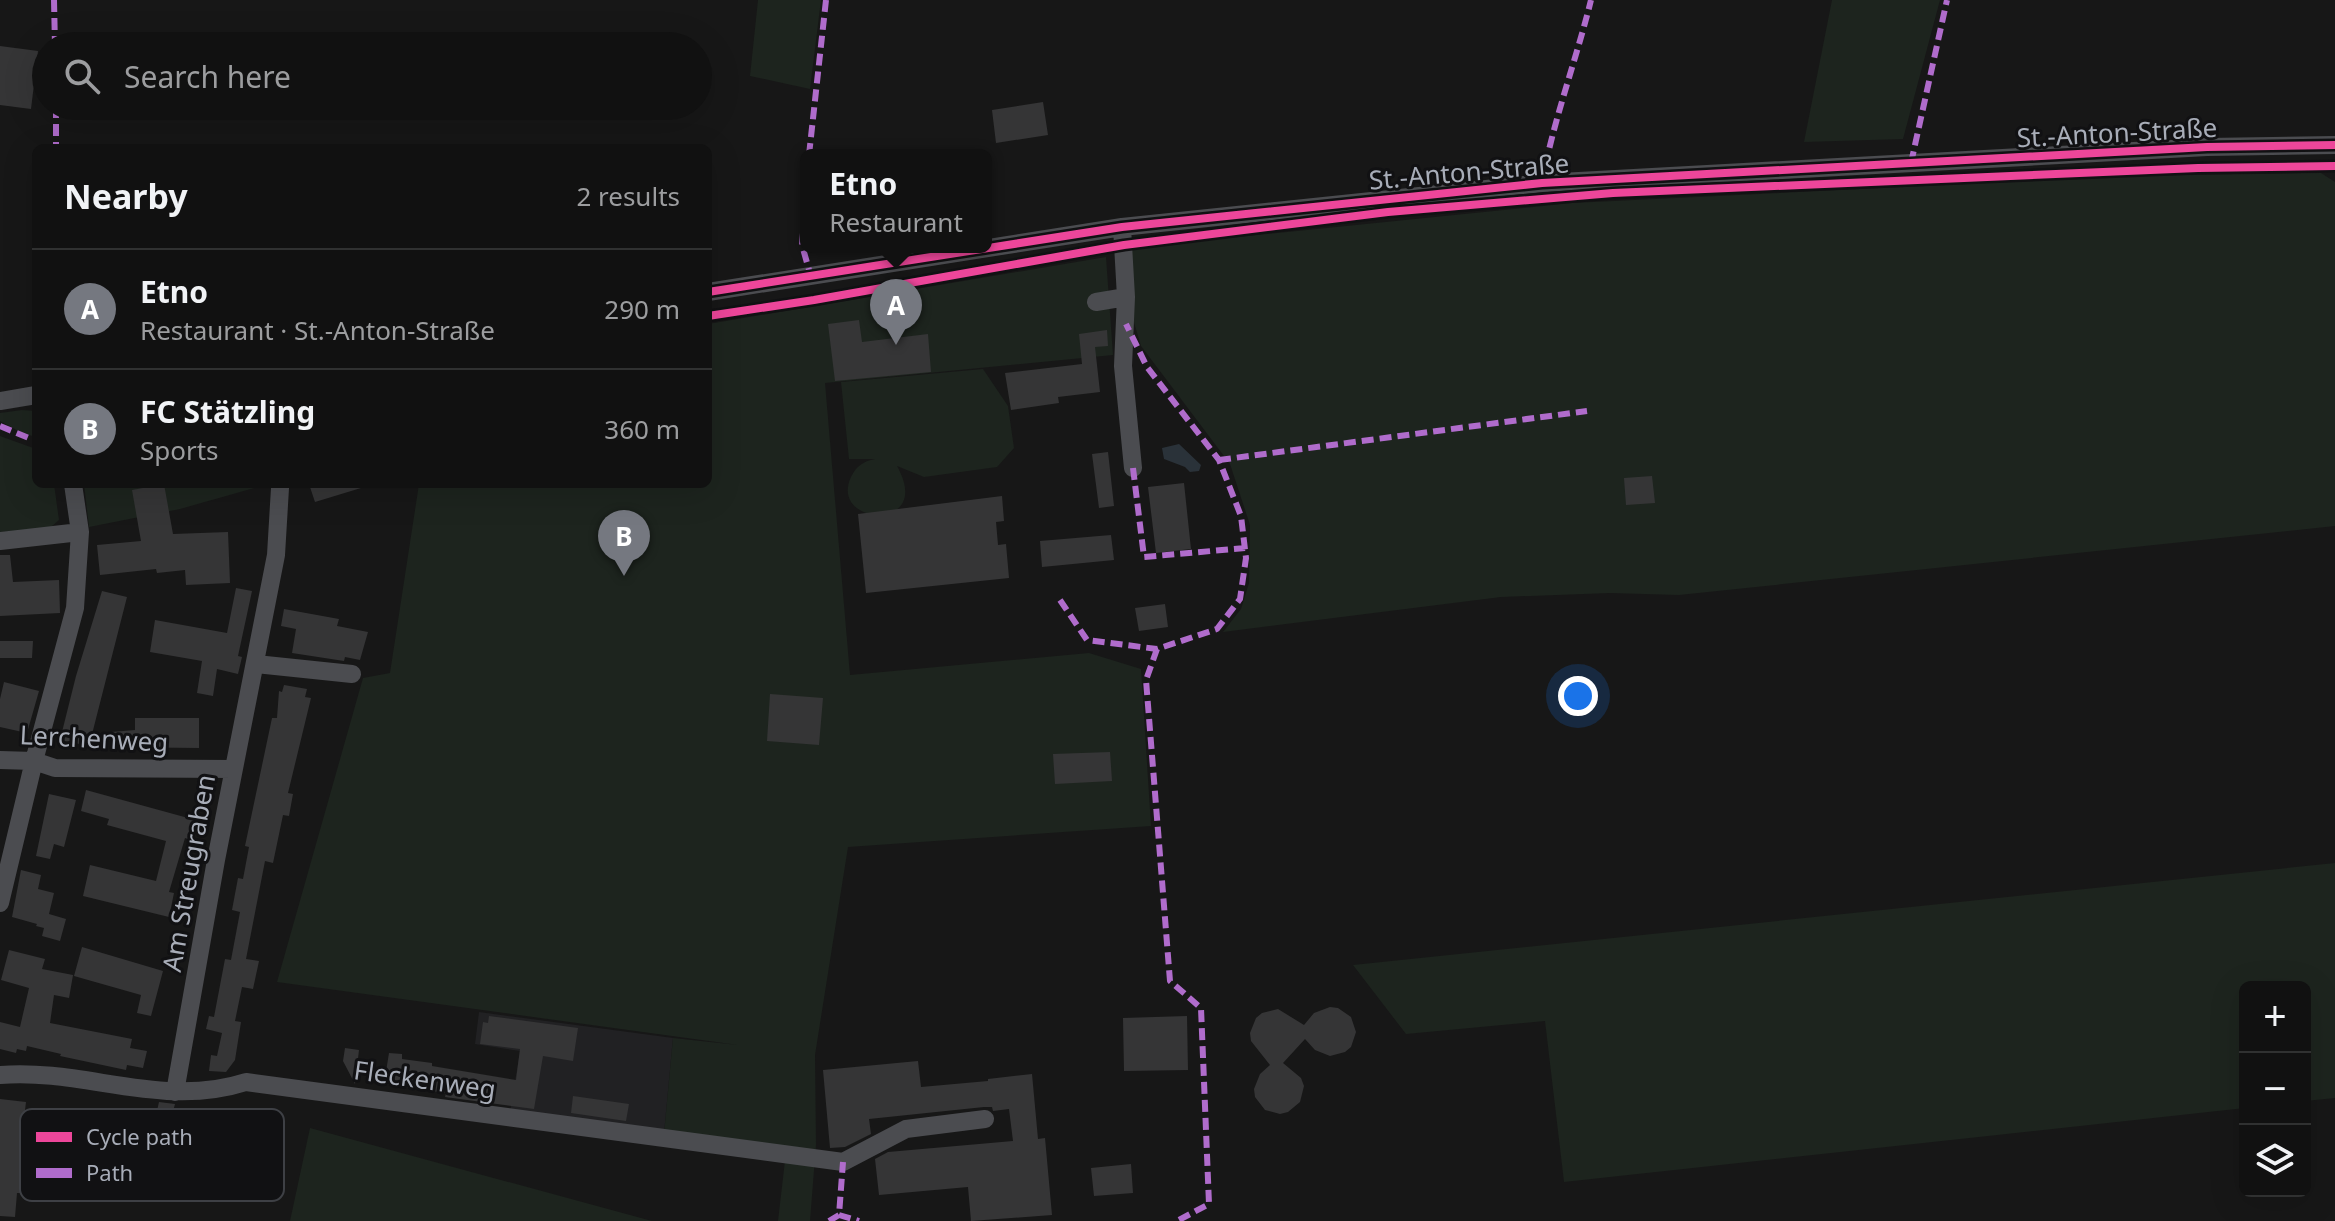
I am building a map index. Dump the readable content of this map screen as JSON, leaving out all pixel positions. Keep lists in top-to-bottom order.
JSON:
{
  "streets": {
    "street": [
      "St.-Anton-Straße",
      "Lerchenweg",
      "Am Streugraben",
      "Fleckenweg"
    ]
  },
  "crossings": [
    ["Lerchenweg", "Am Streugraben"],
    ["Am Streugraben", "Fleckenweg"]
  ],
  "legend": ["Cycle path", "Path"],
  "page": {
    "search": "Search here",
    "heading": ["Nearby", "2 results"],
    "popup": ["Etno", "Restaurant"],
    "list": [
      {
        "mark": "A",
        "name": "Etno",
        "note": "Restaurant · St.-Anton-Straße",
        "value": "290 m"
      },
      {
        "mark": "B",
        "name": "FC Stätzling",
        "note": "Sports",
        "value": "360 m"
      }
    ],
    "pins": ["A", "B"],
    "map_buttons": ["+", "−"]
  }
}
